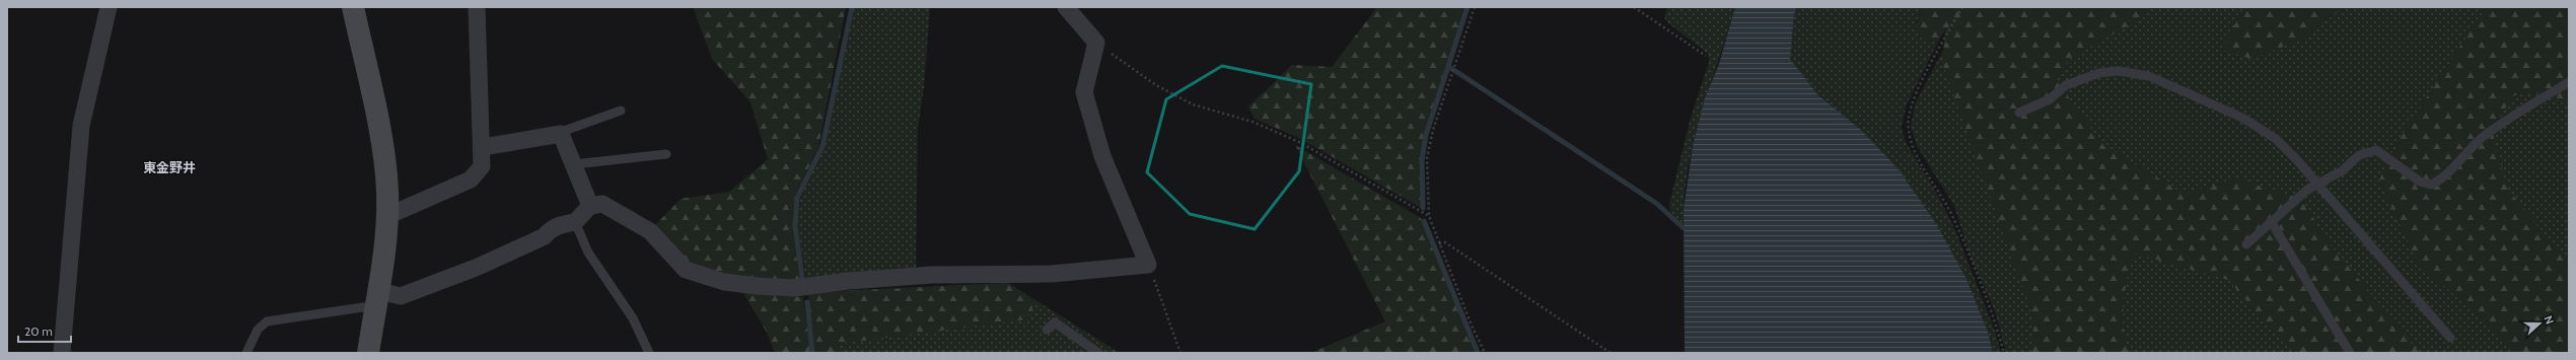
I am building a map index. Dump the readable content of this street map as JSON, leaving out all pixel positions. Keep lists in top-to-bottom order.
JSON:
{
  "districts": ["東金野井"],
  "scale_bar": "20 m",
  "north": "right"
}
